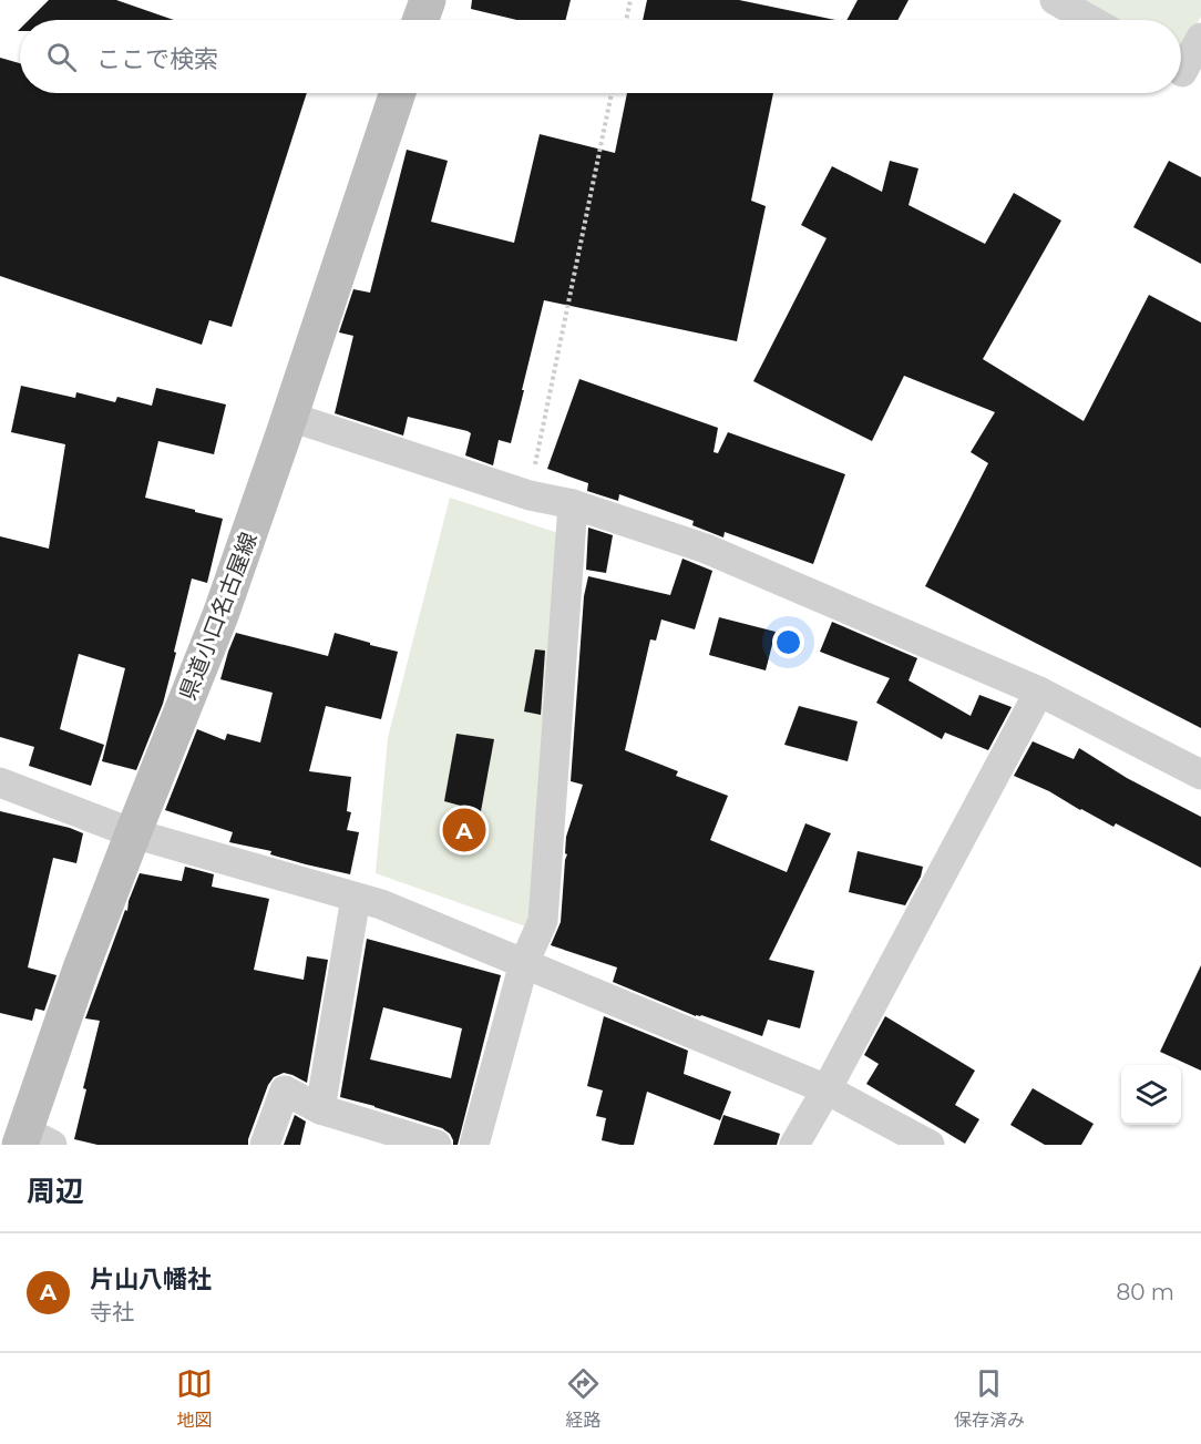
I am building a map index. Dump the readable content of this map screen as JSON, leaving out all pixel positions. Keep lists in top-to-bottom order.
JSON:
{
  "streets": {
    "main road": ["県道小口名古屋線"]
  },
  "page": {
    "search": "ここで検索",
    "pins": "A",
    "heading": "周辺",
    "list": [
      {
        "mark": "A",
        "name": "片山八幡社",
        "note": "寺社",
        "value": "80 m"
      }
    ],
    "nav": ["地図", "経路", "保存済み"]
  }
}
